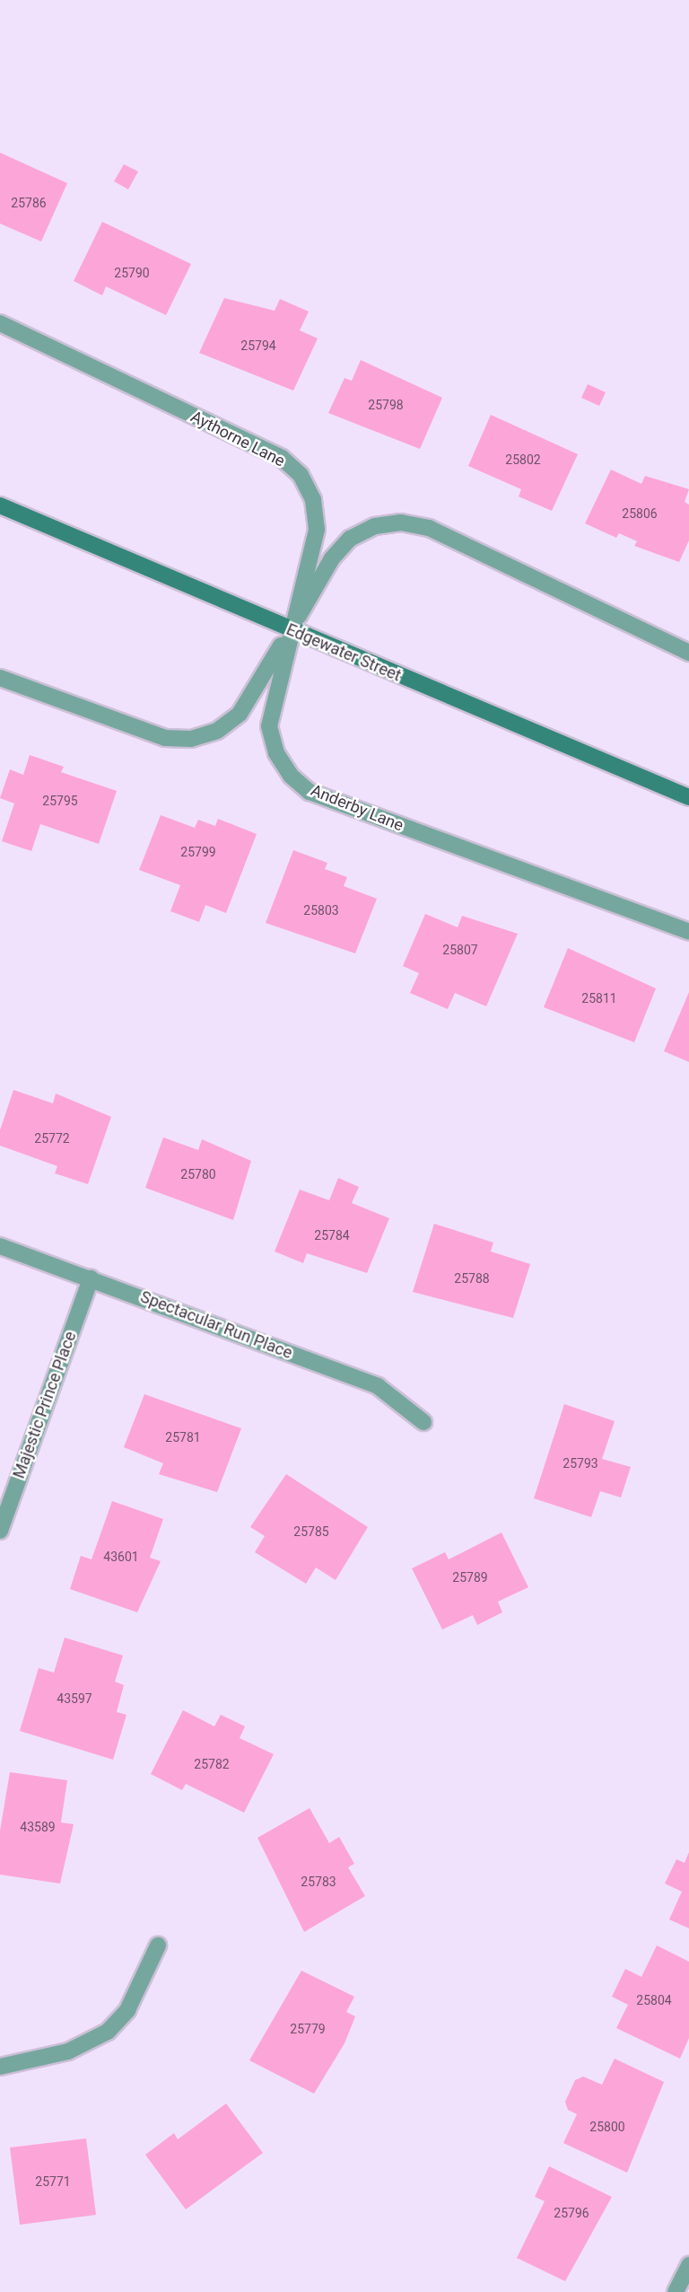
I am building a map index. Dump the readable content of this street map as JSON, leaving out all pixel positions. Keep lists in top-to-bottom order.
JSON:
{
  "streets": {
    "street": [
      "Aythorne Lane",
      "Edgewater Street",
      "Anderby Lane",
      "Spectacular Run Place",
      "Majestic Prince Place"
    ]
  },
  "crossings": [
    ["Aythorne Lane", "Edgewater Street"],
    ["Aythorne Lane", "Anderby Lane"],
    ["Edgewater Street", "Anderby Lane"],
    ["Spectacular Run Place", "Majestic Prince Place"]
  ],
  "house_numbers": [
    "25786",
    "25790",
    "25794",
    "25798",
    "25802",
    "25806",
    "25795",
    "25799",
    "25803",
    "25807",
    "25811",
    "25772",
    "25780",
    "25784",
    "25788",
    "25781",
    "25793",
    "25785",
    "43601",
    "25789",
    "43597",
    "25782",
    "43589",
    "25783",
    "25804",
    "25779",
    "25800",
    "25771",
    "25796"
  ]
}
